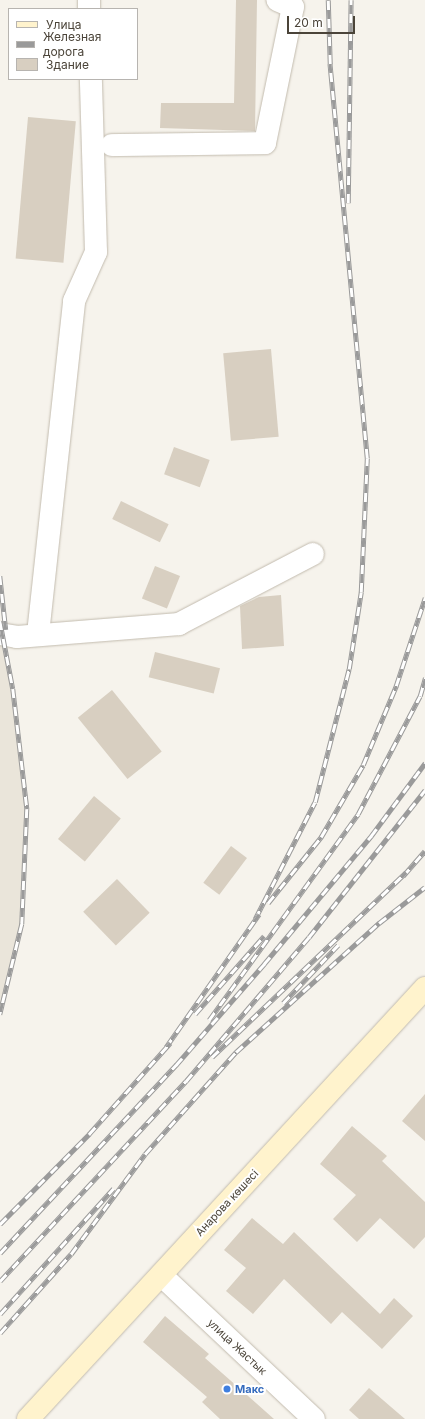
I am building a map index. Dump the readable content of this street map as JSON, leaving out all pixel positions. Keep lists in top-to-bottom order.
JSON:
{
  "streets": {
    "street": ["Анарова көшесі", "улица Жастык"]
  },
  "crossings": [
    ["Анарова көшесі", "улица Жастык"]
  ],
  "places": ["Макс"],
  "legend": ["Улица", "Железная дорога", "Здание"],
  "scale_bar": "20 m"
}
